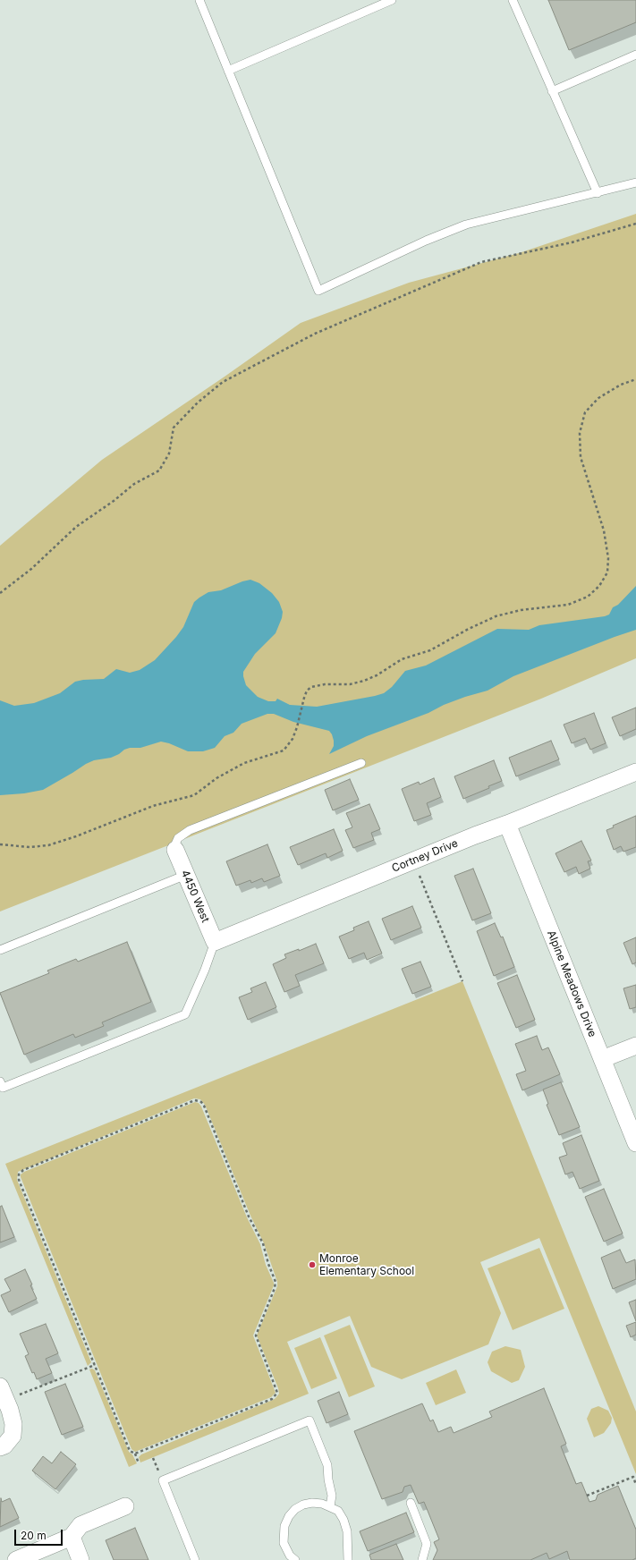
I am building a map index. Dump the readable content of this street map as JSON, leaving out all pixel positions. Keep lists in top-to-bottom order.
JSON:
{
  "streets": {
    "street": ["Cortney Drive", "4450 West", "Alpine Meadows Drive"]
  },
  "crossings": [
    ["Cortney Drive", "4450 West"],
    ["Cortney Drive", "Alpine Meadows Drive"]
  ],
  "places": ["Monroe Elementary School"],
  "scale_bar": "20 m"
}
